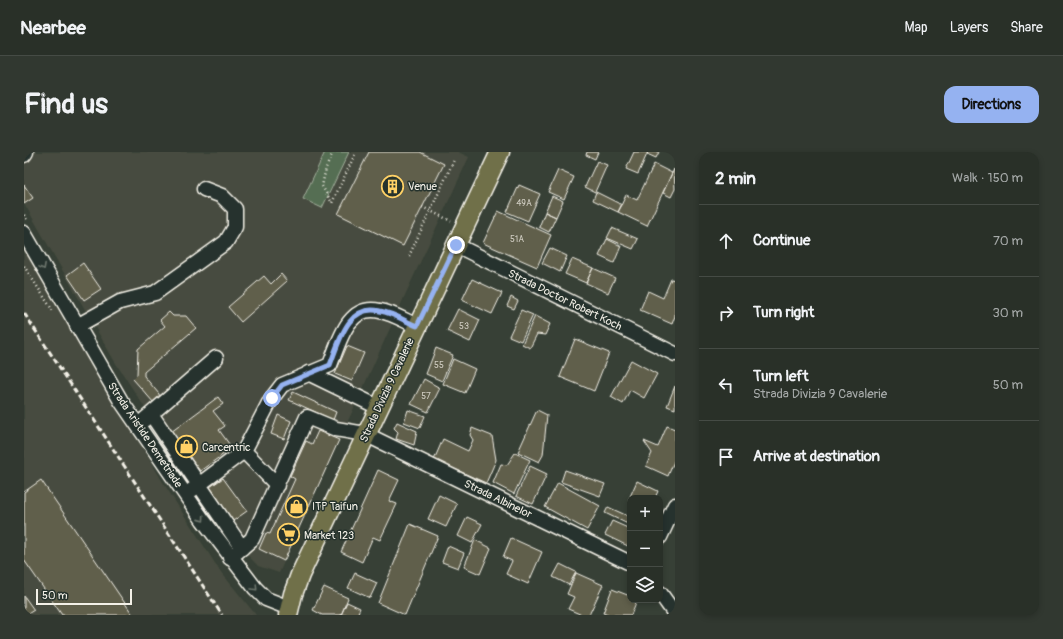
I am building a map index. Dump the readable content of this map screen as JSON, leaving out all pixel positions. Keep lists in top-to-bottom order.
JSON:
{
  "streets": {
    "main road": ["Strada Divizia 9 Cavalerie"],
    "street": ["Strada Doctor Robert Koch", "Strada Aristide Demetriade", "Strada Albinelor"]
  },
  "crossings": [
    ["Strada Doctor Robert Koch", "Strada Divizia 9 Cavalerie"],
    ["Strada Divizia 9 Cavalerie", "Strada Aristide Demetriade"],
    ["Strada Divizia 9 Cavalerie", "Strada Albinelor"]
  ],
  "places": {
    "building": ["Venue"],
    "shop": ["Carcentric", "ITP Taifun"],
    "supermarket": ["Market 123"]
  },
  "house_numbers": [
    "49A",
    "51A",
    "53",
    "55",
    "57"
  ],
  "scale_bar": "50 m",
  "page": {
    "header": "Nearbee",
    "nav": ["Map", "Layers", "Share"],
    "buttons": "Directions",
    "title": "Find us",
    "heading": ["2 min", "Walk · 150 m"],
    "list": [
      ["Continue", "70 m"],
      ["Turn right", "30 m"],
      ["Turn left", "Strada Divizia 9 Cavalerie", "50 m"],
      "Arrive at destination"
    ],
    "map_buttons": ["+", "−"],
    "scale": "50 m"
  }
}
